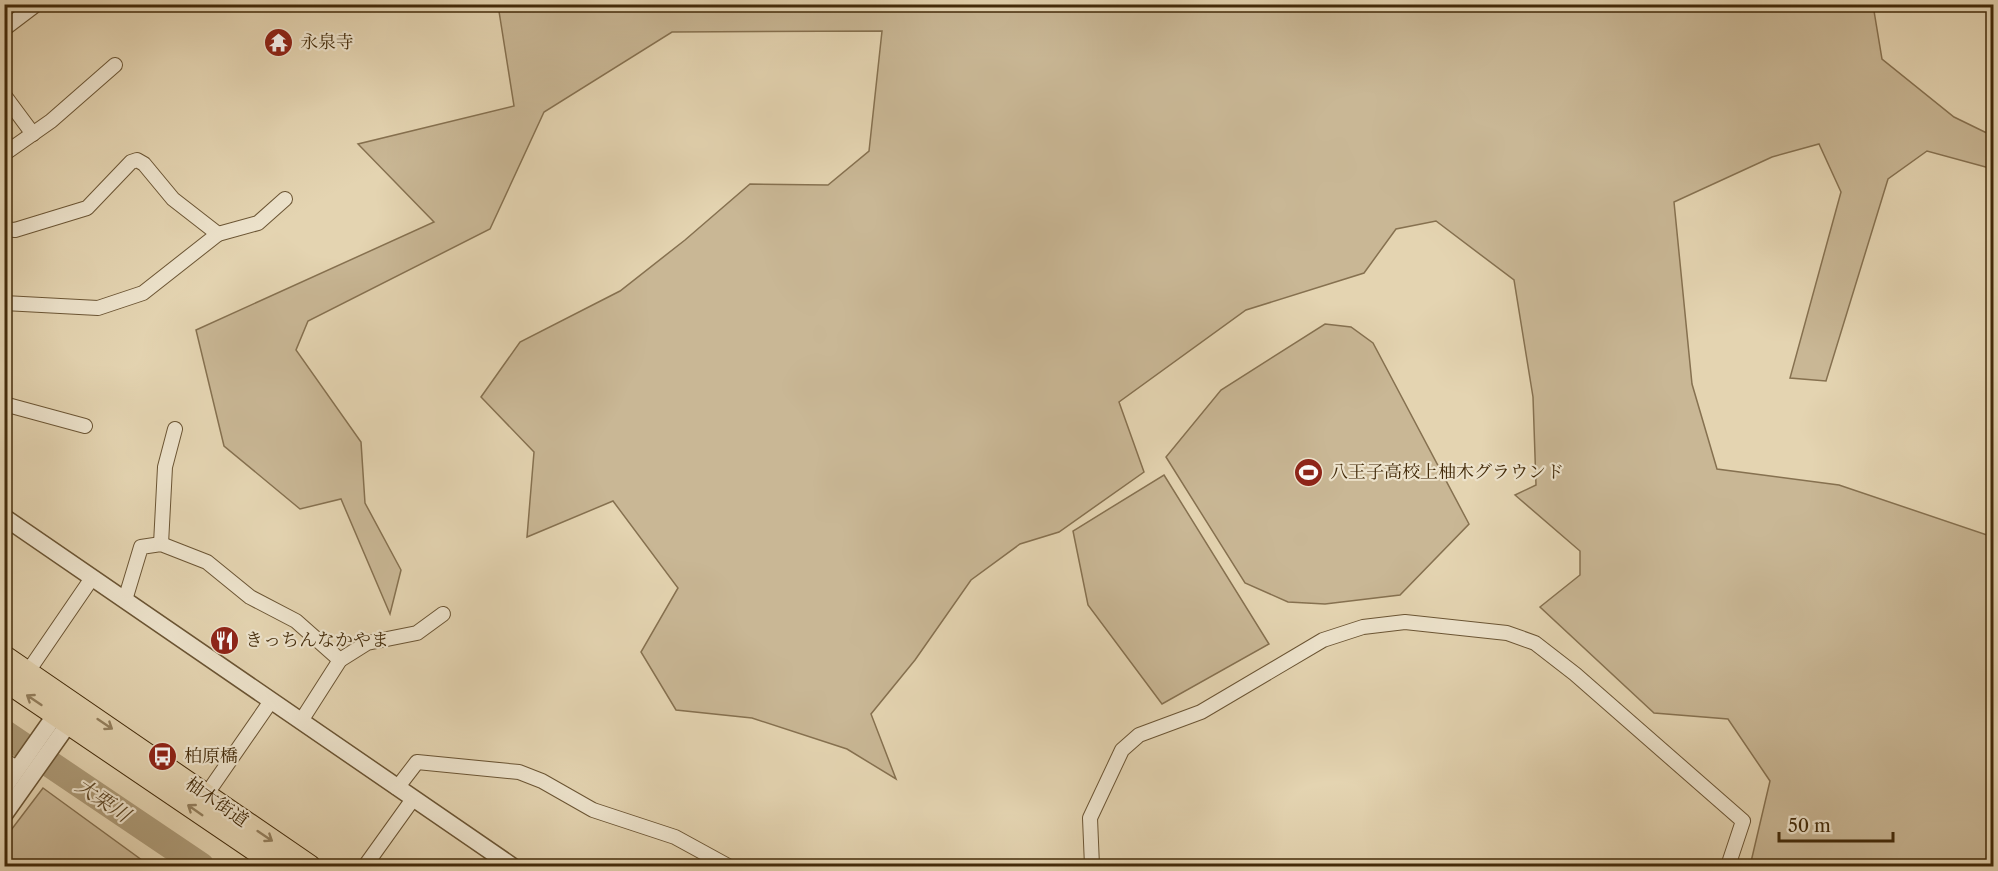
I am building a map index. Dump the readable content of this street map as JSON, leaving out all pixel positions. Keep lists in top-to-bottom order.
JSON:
{
  "streets": {
    "main road": ["柚木街道"]
  },
  "water": ["大栗川"],
  "places": {
    "temple": ["永泉寺"],
    "sports": ["八王子高校上柚木グラウンド"],
    "restaurant": ["きっちんなかやま"],
    "bus stop": ["柏原橋"]
  },
  "scale_bar": "50 m"
}
